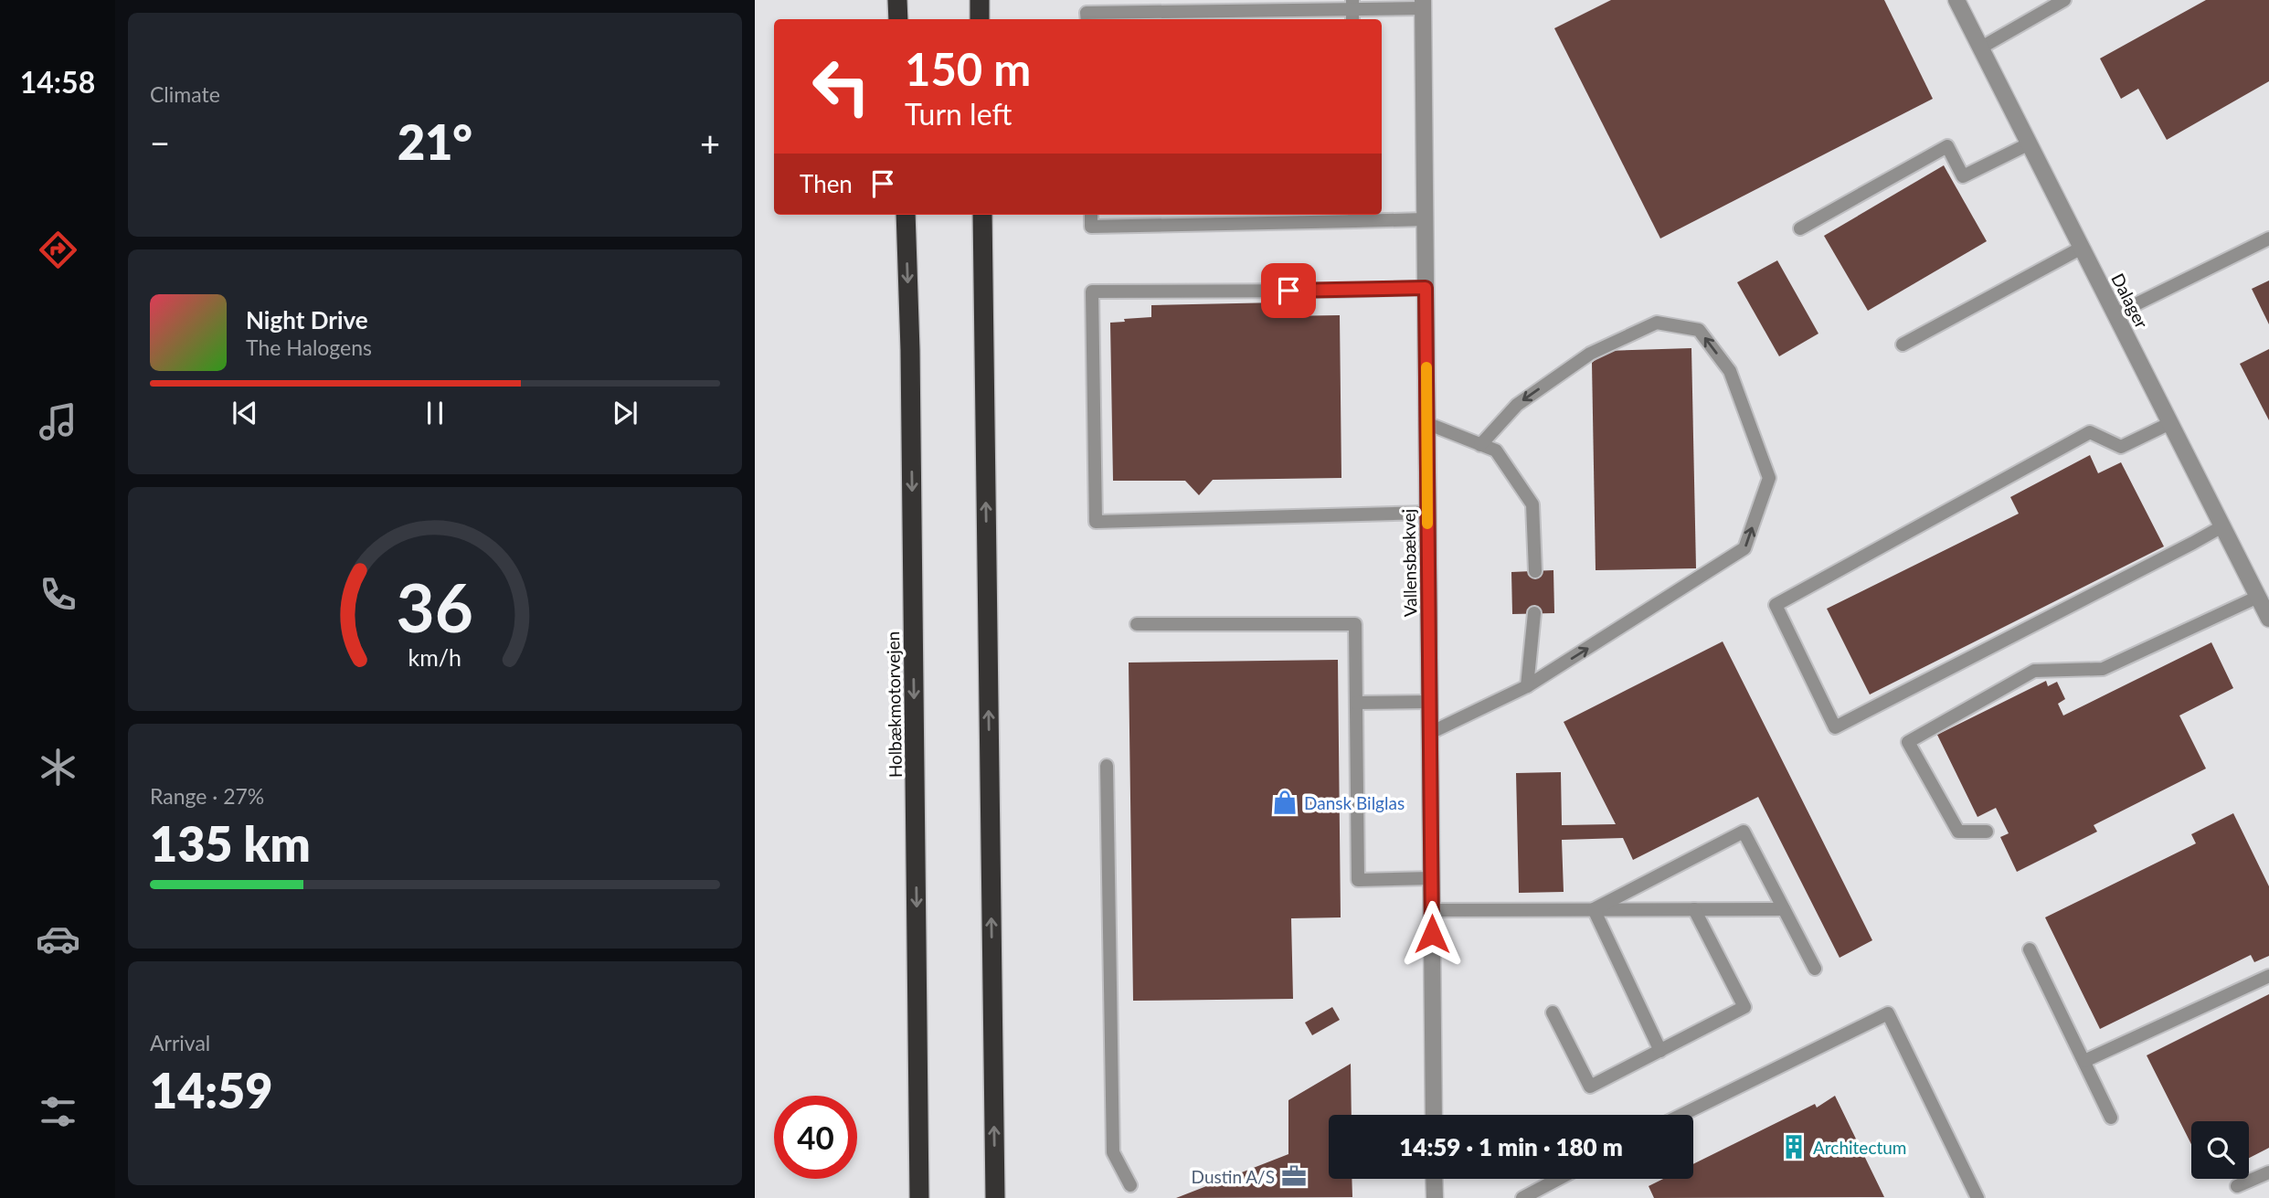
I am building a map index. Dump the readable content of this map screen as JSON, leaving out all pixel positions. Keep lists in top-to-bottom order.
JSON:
{
  "streets": {
    "highway": ["Holbækmotorvejen"],
    "street": ["Dalager", "Vallensbækvej"]
  },
  "places": {
    "shop": ["Dansk Bilglas"],
    "building": ["Architectum"],
    "office": ["Dustin A/S"]
  },
  "page": {
    "tabs": "14:58",
    "tile": [
      "Climate",
      ["Range · 27%", "135 km"],
      ["Arrival", "14:59"]
    ],
    "turn": ["150 m", "Turn left"],
    "heat": ["−", "21°", "+"],
    "then": "Then",
    "song": ["Night Drive", "The Halogens"],
    "limit": "40",
    "trip": "14:59 · 1 min · 180 m",
    "gauge": ["36", "km/h"]
  }
}
